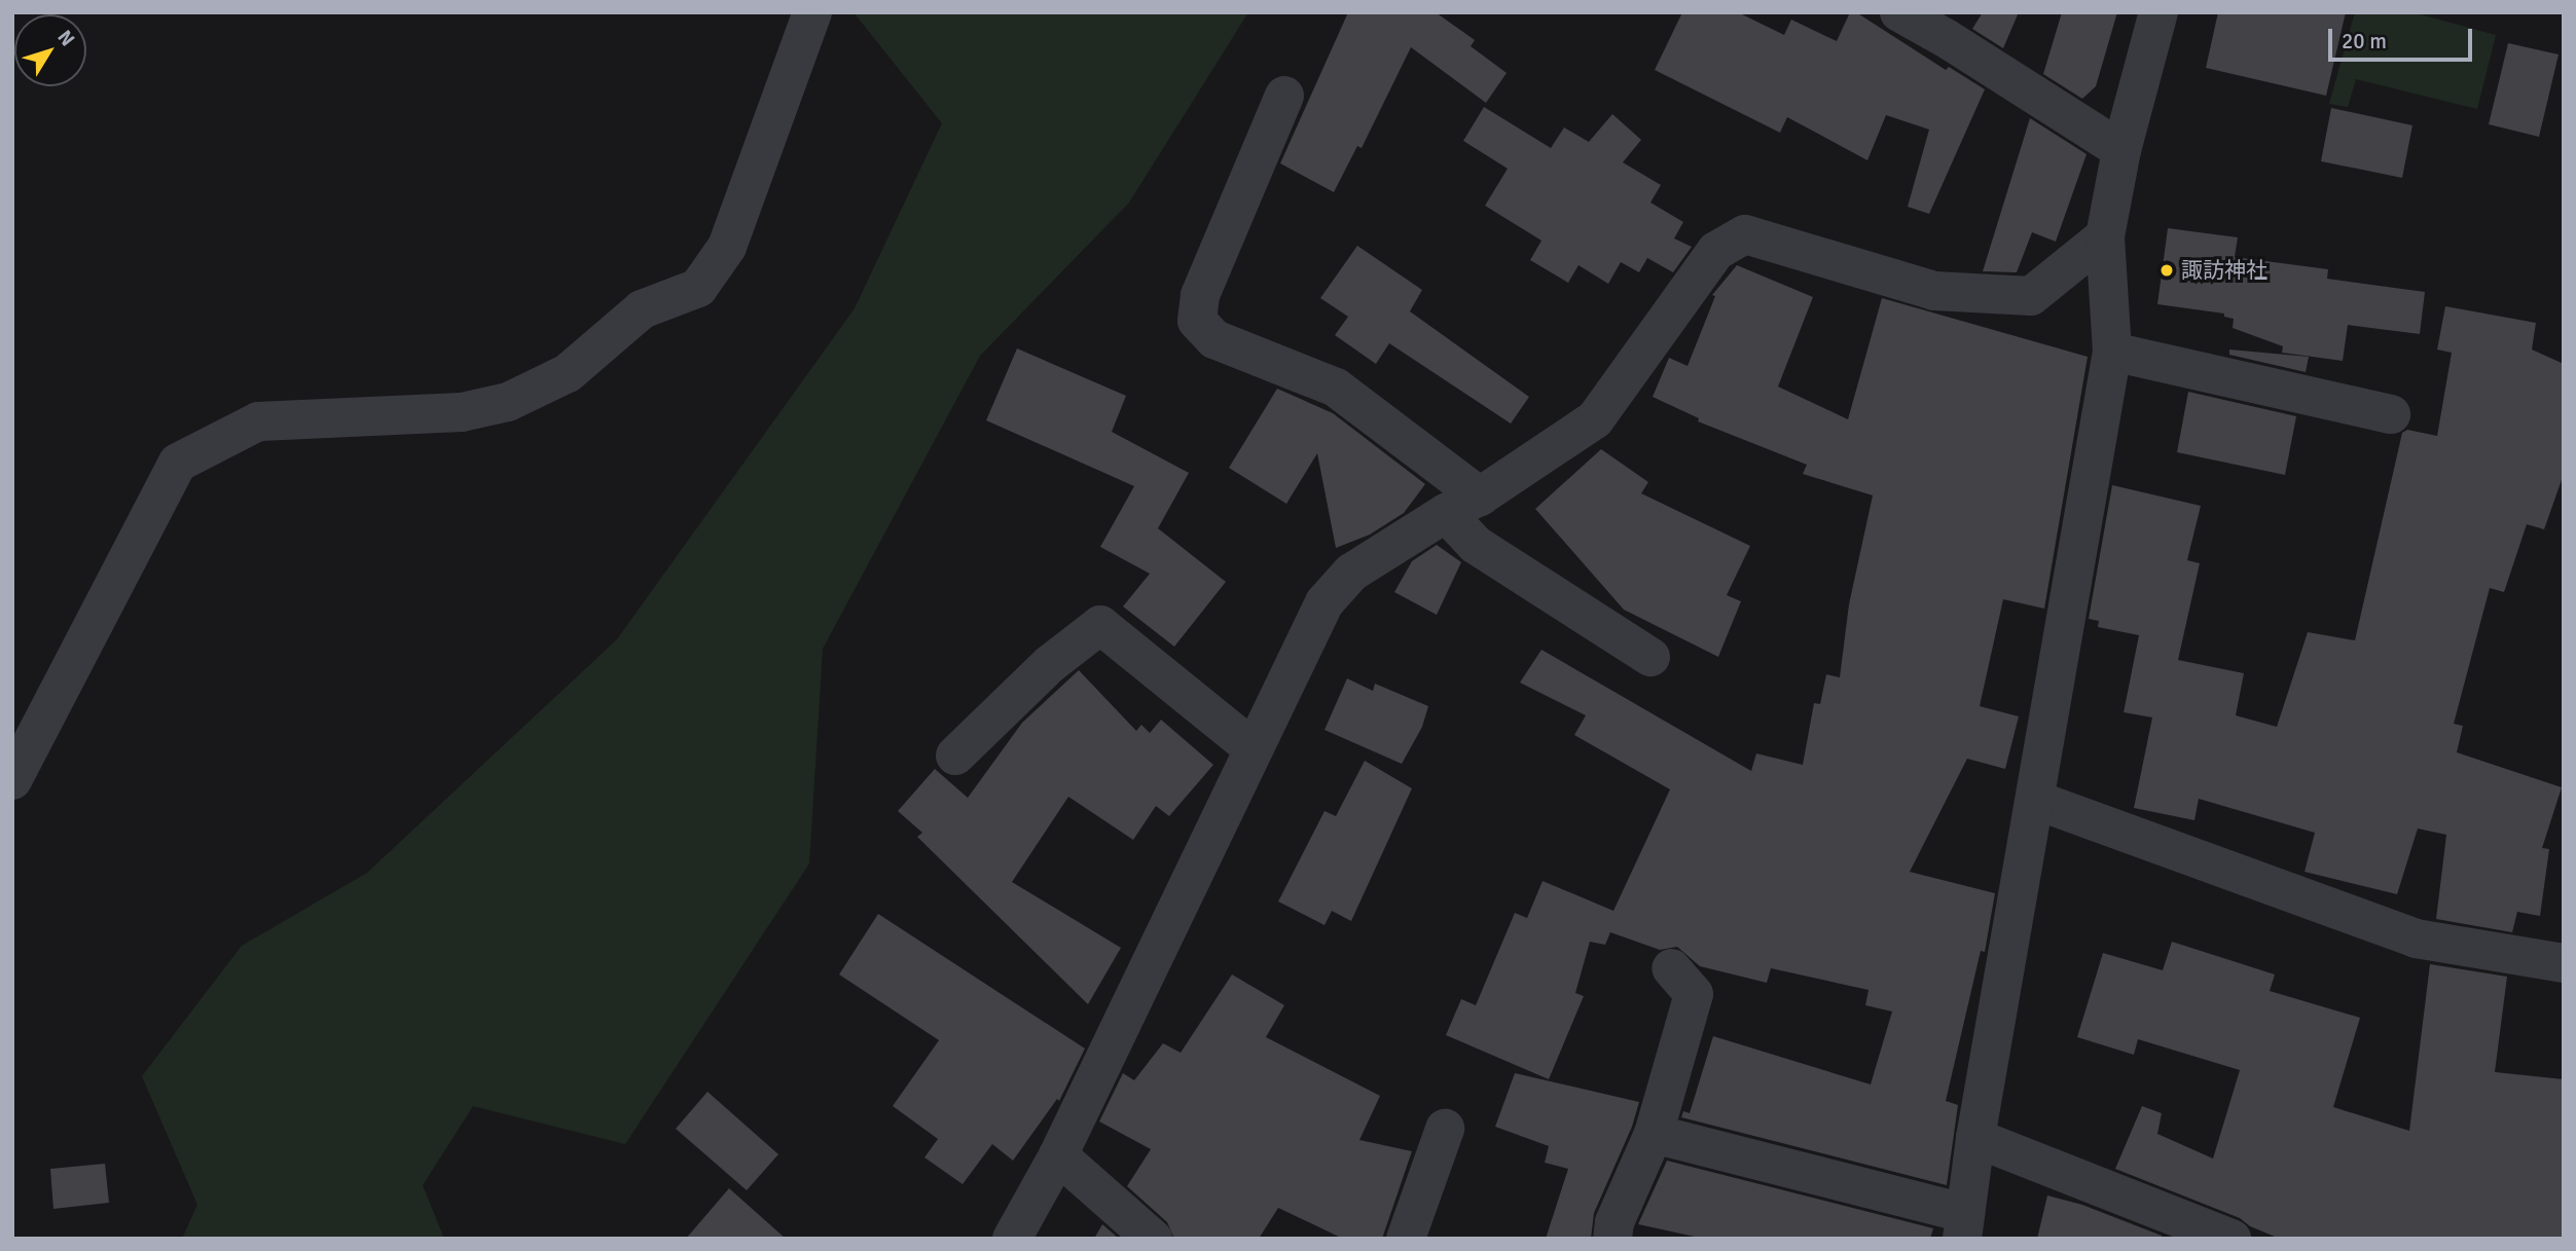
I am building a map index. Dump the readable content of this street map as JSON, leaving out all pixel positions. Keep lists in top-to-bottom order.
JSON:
{
  "places": ["諏訪神社"],
  "scale_bar": "20 m",
  "north": "top right"
}
